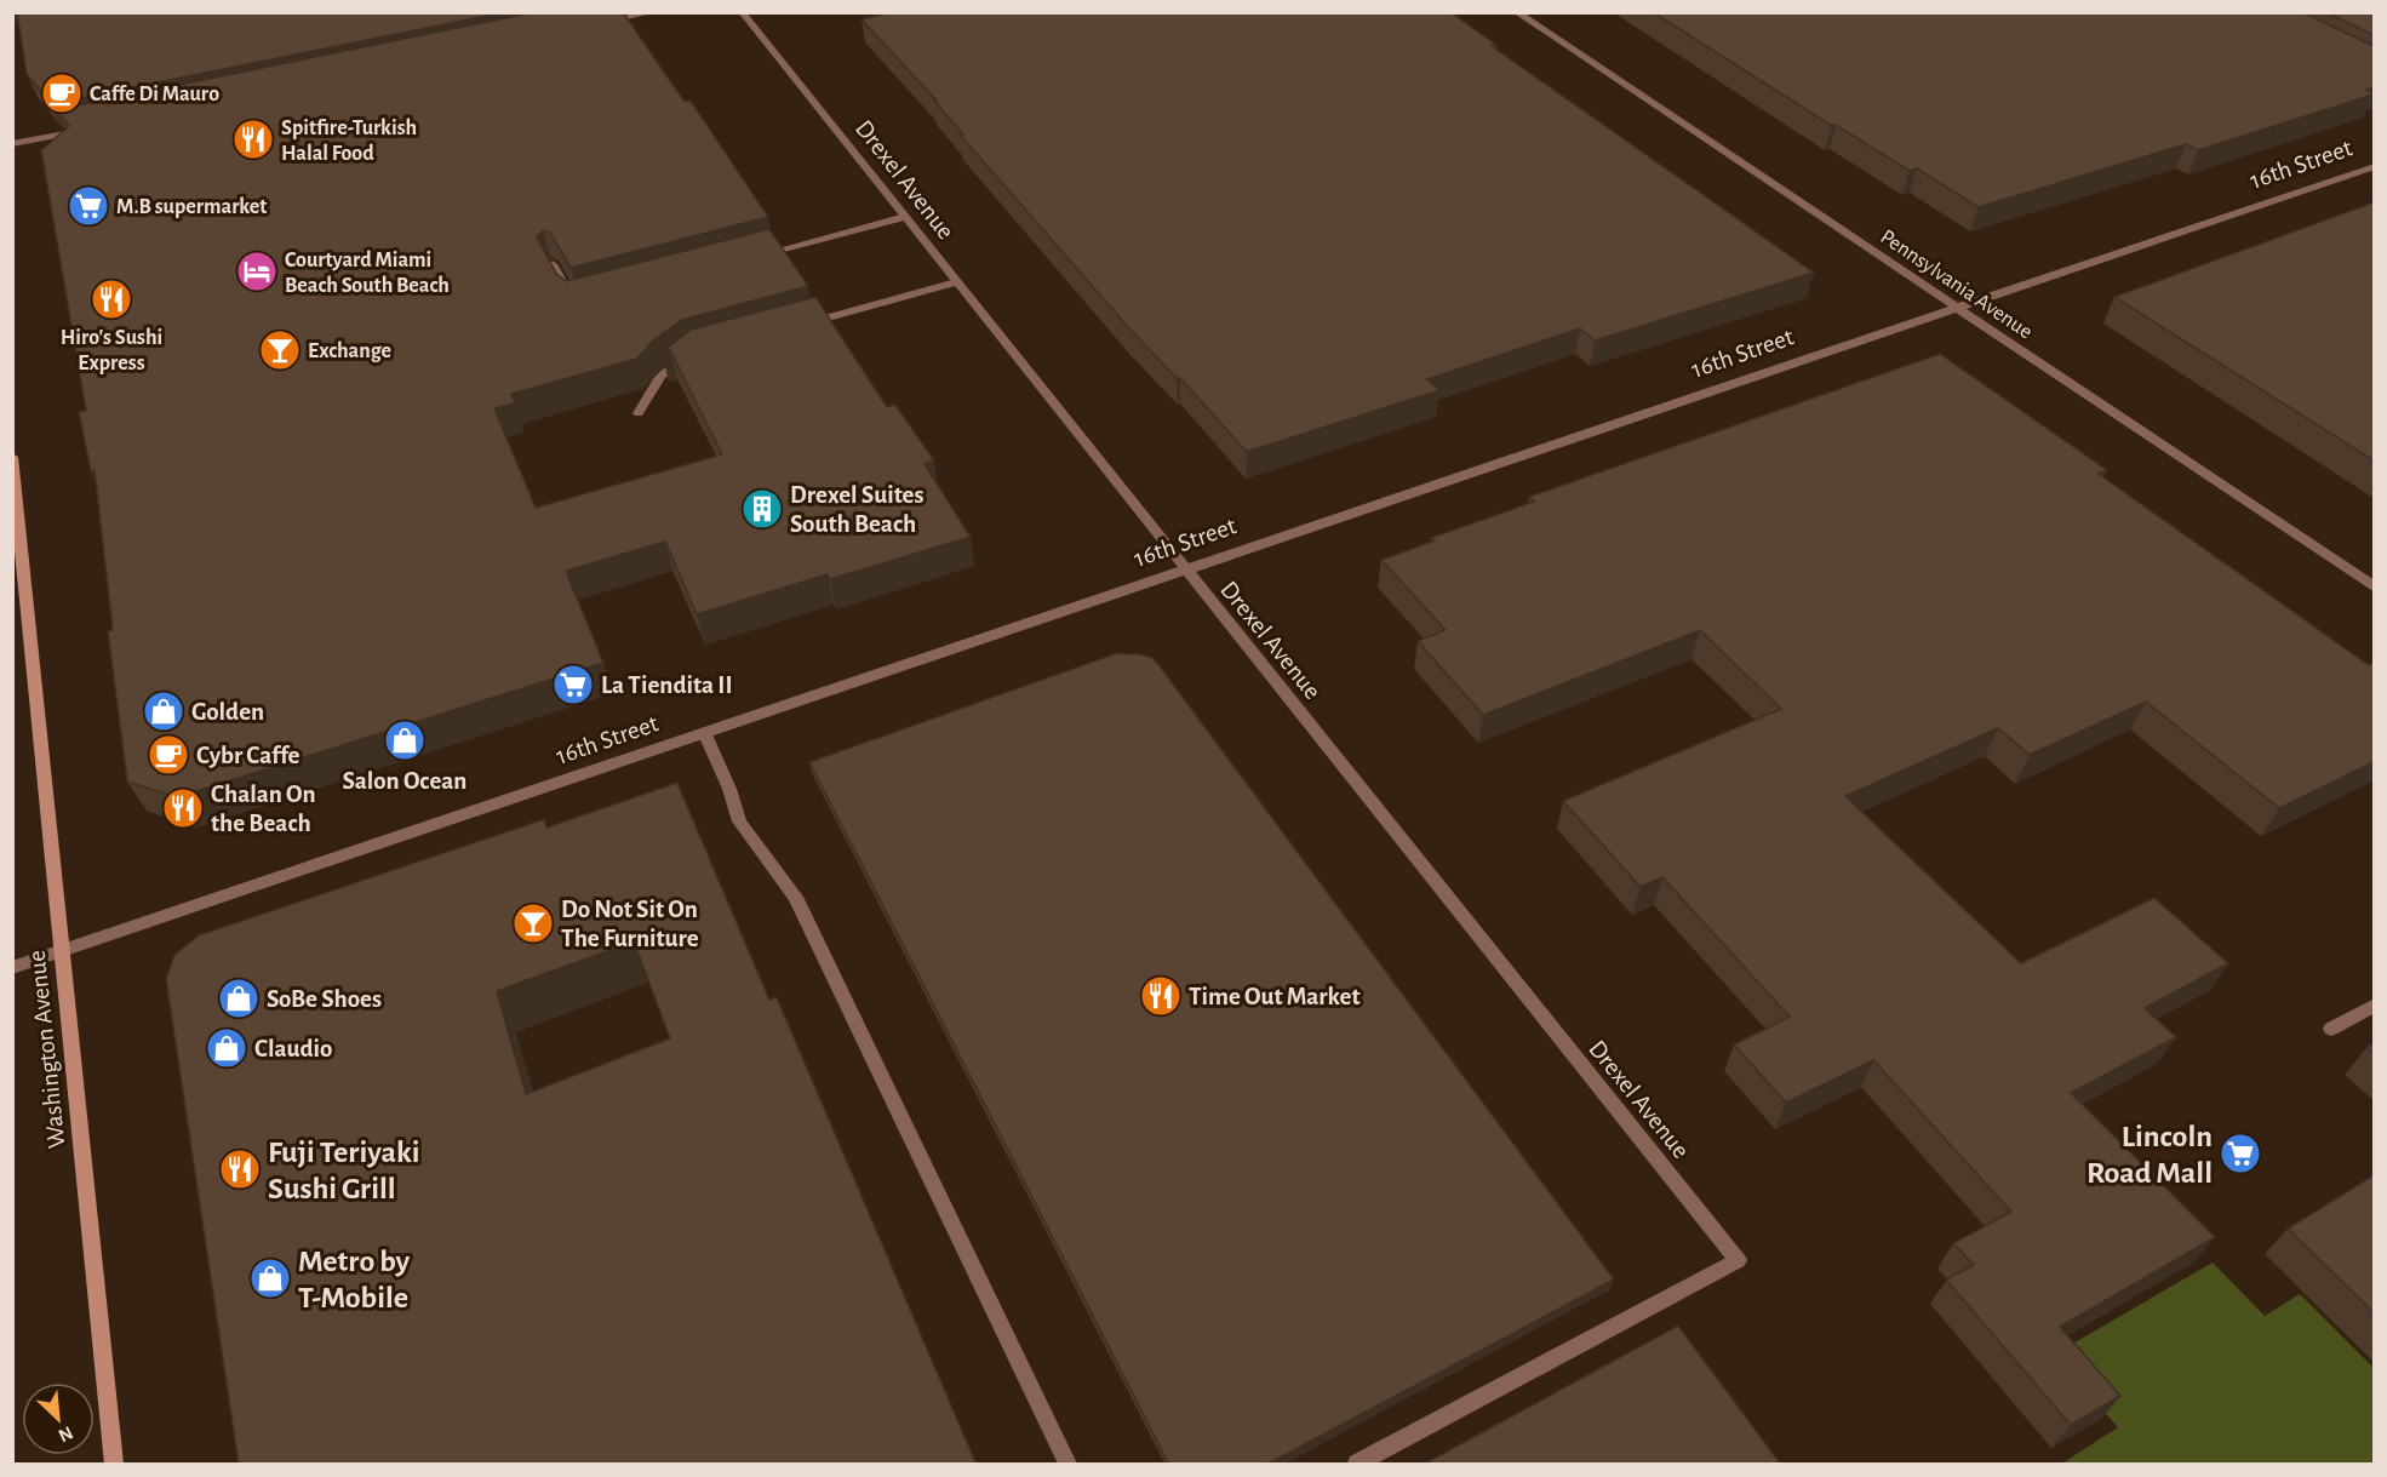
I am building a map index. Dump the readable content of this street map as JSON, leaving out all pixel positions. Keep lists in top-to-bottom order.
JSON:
{
  "streets": {
    "main road": ["Washington Avenue"],
    "street": ["16th Street", "Drexel Avenue", "Pennsylvania Avenue"]
  },
  "crossings": [
    ["16th Street", "Drexel Avenue"],
    ["16th Street", "Pennsylvania Avenue"],
    ["16th Street", "Washington Avenue"]
  ],
  "places": {
    "cafe": ["Caffe Di Mauro", "Cybr Caffe"],
    "restaurant": [
      "Spitfire-Turkish Halal Food",
      "Hiro's Sushi Express",
      "Chalan On the Beach",
      "Time Out Market",
      "Fuji Teriyaki Sushi Grill"
    ],
    "supermarket": ["M.B supermarket", "La Tiendita II", "Lincoln Road Mall"],
    "hotel": ["Courtyard Miami Beach South Beach"],
    "bar": ["Exchange", "Do Not Sit On The Furniture"],
    "building": ["Drexel Suites South Beach"],
    "shop": [
      "Golden",
      "Salon Ocean",
      "SoBe Shoes",
      "Claudio",
      "Metro by T-Mobile"
    ]
  },
  "north": "bottom right"
}
